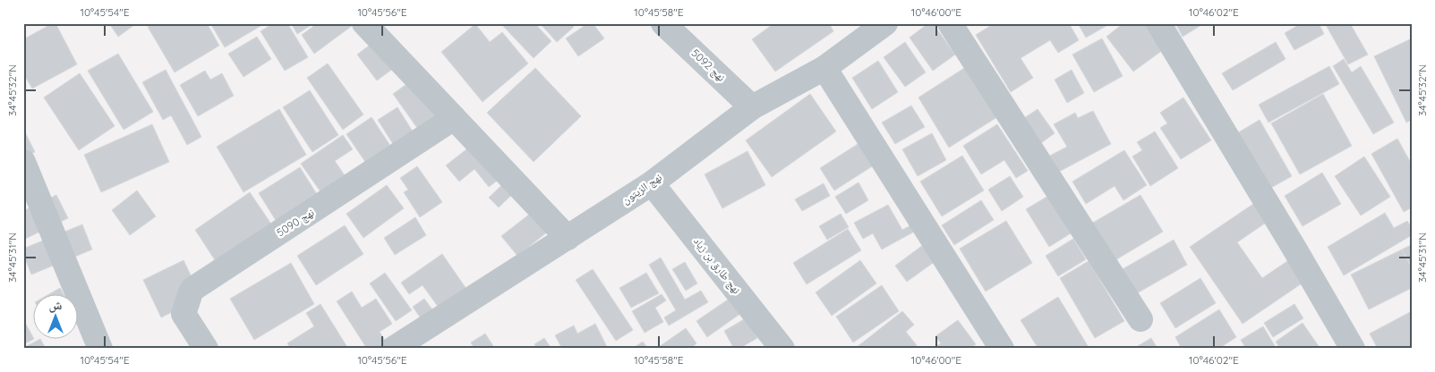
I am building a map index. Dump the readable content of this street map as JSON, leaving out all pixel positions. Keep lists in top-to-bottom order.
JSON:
{
  "streets": {
    "street": [
      "نهج 5092",
      "نهج الزيتون",
      "نهج 5090",
      "نهج طارق بن زياد"
    ]
  },
  "crossings": [
    ["نهج 5092", "نهج الزيتون"],
    ["نهج الزيتون", "نهج طارق بن زياد"]
  ],
  "north": "top",
  "coordinates": [
    "10°45'54\"E",
    "10°45'56\"E",
    "10°45'58\"E",
    "10°46'00\"E",
    "10°46'02\"E",
    "34°45'32\"N",
    "34°45'31\"N"
  ]
}
